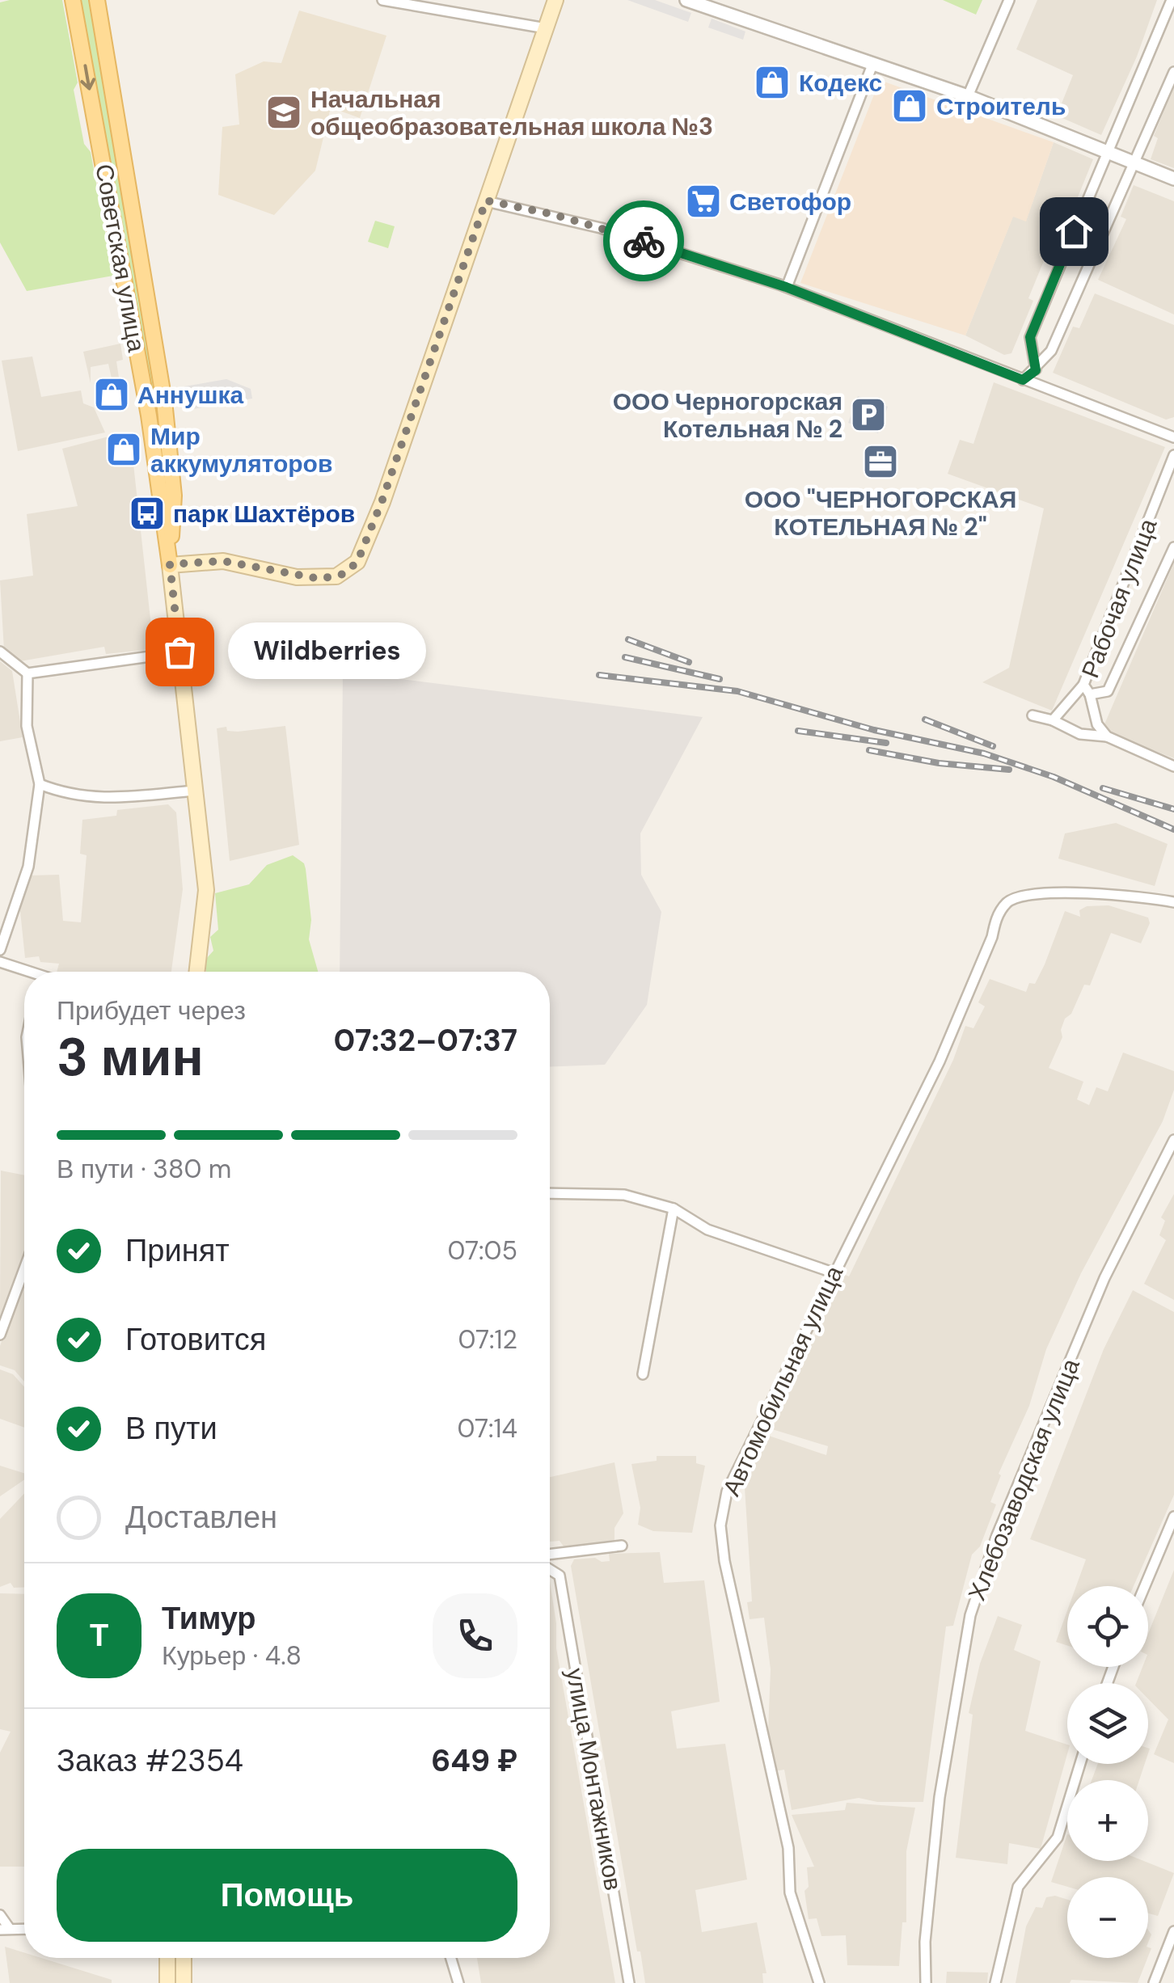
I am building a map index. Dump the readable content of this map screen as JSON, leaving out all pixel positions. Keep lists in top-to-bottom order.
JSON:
{
  "streets": {
    "main road": ["Советская улица"],
    "street": [
      "Рабочая улица",
      "Автомобильная улица",
      "Хлебозаводская улица",
      "улица Монтажников"
    ]
  },
  "places": {
    "shop": [
      "Кодекс",
      "Строитель",
      "Аннушка",
      "Мир аккумуляторов"
    ],
    "school or university": ["Начальная общеобразовательная школа №3"],
    "supermarket": ["Светофор"],
    "parking": ["ООО Черногорская Котельная № 2"],
    "office": ["ООО \"ЧЕРНОГОРСКАЯ КОТЕЛЬНАЯ № 2\""],
    "bus stop": ["парк Шахтёров"],
    "other": ["Wildberries"]
  },
  "page": {
    "bubble": "Wildberries",
    "heading": ["3 мин", "Прибудет через", "07:32–07:37"],
    "panel": [
      "Тимур",
      "Курьер · 4.8",
      "Заказ #2354",
      "649 ₽"
    ],
    "bar": "В пути · 380 m",
    "list": [
      ["Принят", "07:05"],
      ["Готовится", "07:12"],
      ["В пути", "07:14"],
      "Доставлен"
    ],
    "map_buttons": ["+", "−"],
    "round": "Т",
    "buttons": "Помощь"
  }
}
